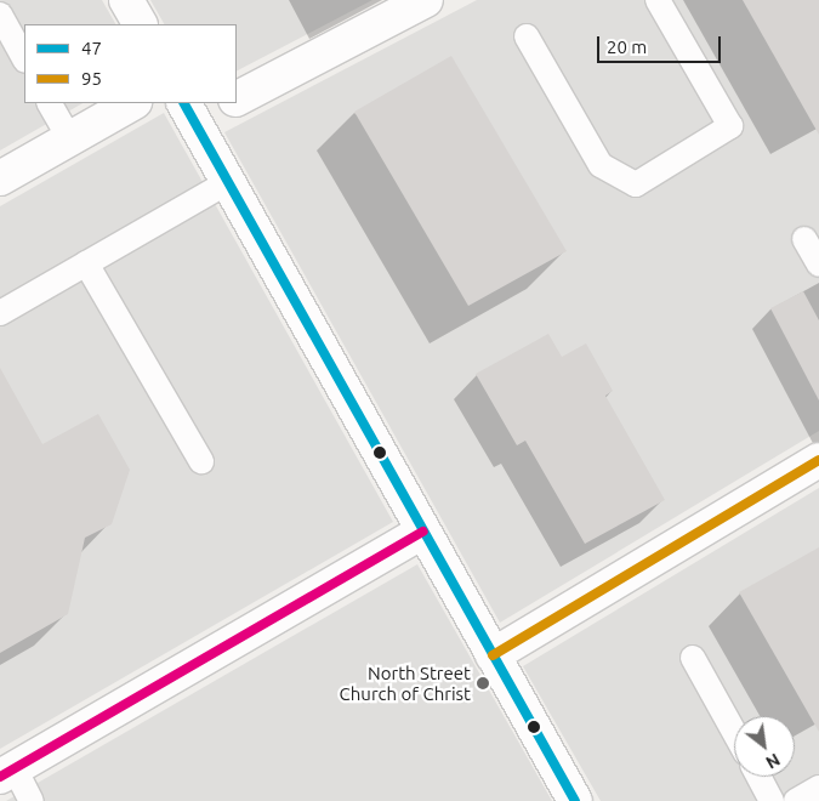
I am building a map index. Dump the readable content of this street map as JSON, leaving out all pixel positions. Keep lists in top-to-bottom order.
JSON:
{
  "places": ["North Street Church of Christ"],
  "lines": ["transit line 47", "transit line 95"],
  "legend": ["47", "95"],
  "scale_bar": "20 m",
  "north": "bottom right"
}
